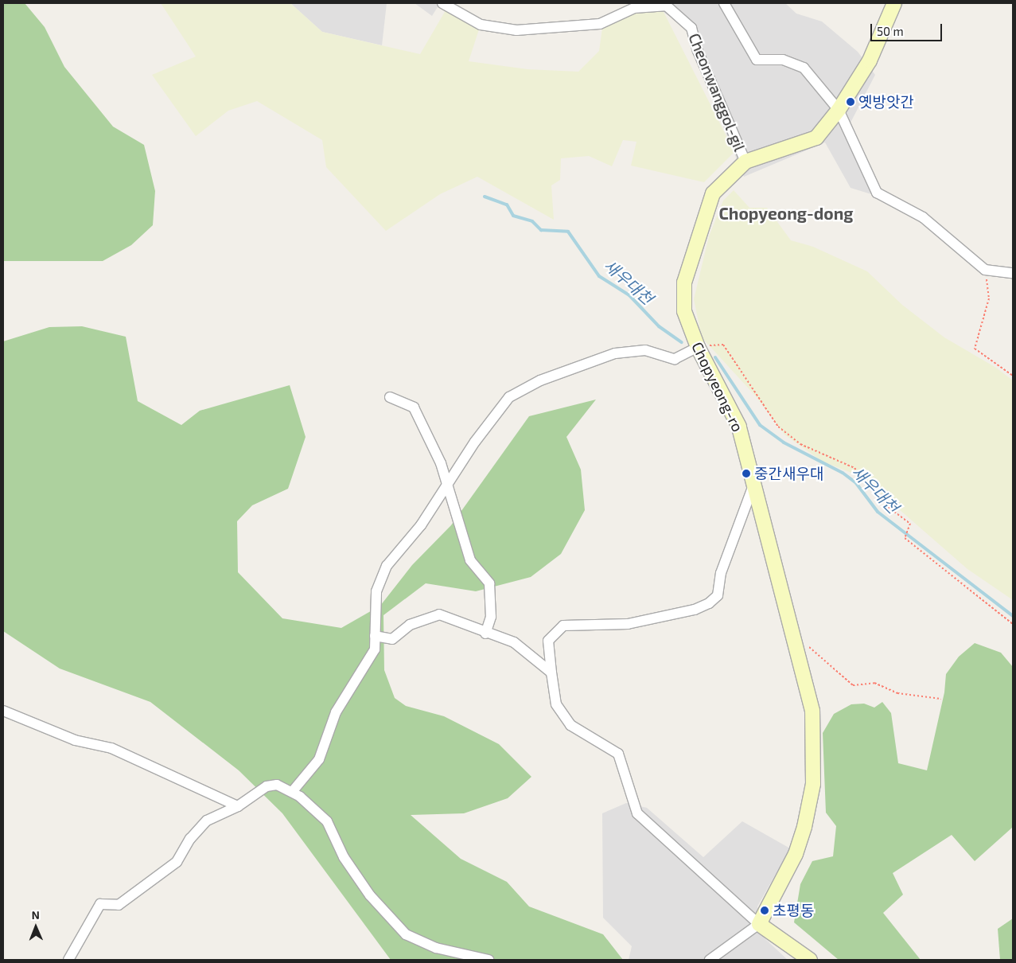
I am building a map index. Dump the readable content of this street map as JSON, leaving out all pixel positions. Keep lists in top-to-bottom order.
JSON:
{
  "streets": {
    "street": ["Cheonwanggol-gil", "Chopyeong-ro"]
  },
  "crossings": [
    ["Cheonwanggol-gil", "Chopyeong-ro"]
  ],
  "districts": ["Chopyeong-dong"],
  "water": ["새우대천"],
  "places": ["옛방앗간", "중간새우대", "초평동"],
  "scale_bar": "50 m",
  "north": "top"
}
